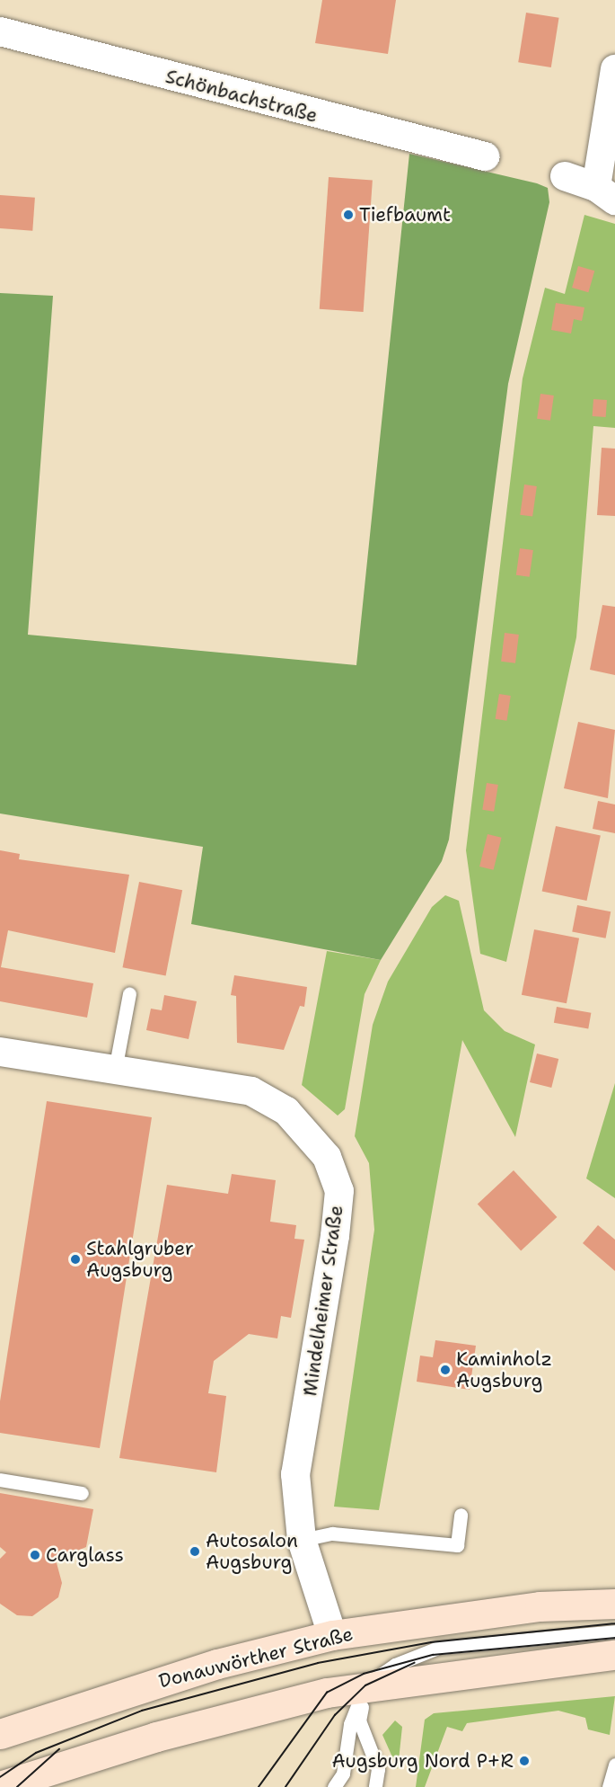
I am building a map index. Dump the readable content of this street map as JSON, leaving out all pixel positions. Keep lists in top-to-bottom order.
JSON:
{
  "streets": {
    "main road": ["Donauwörther Straße"],
    "street": ["Schönbachstraße", "Mindelheimer Straße"]
  },
  "crossings": [
    ["Mindelheimer Straße", "Donauwörther Straße"]
  ],
  "places": [
    "Tiefbaumt",
    "Stahlgruber Augsburg",
    "Kaminholz Augsburg",
    "Autosalon Augsburg",
    "Carglass",
    "Augsburg Nord P+R"
  ]
}
